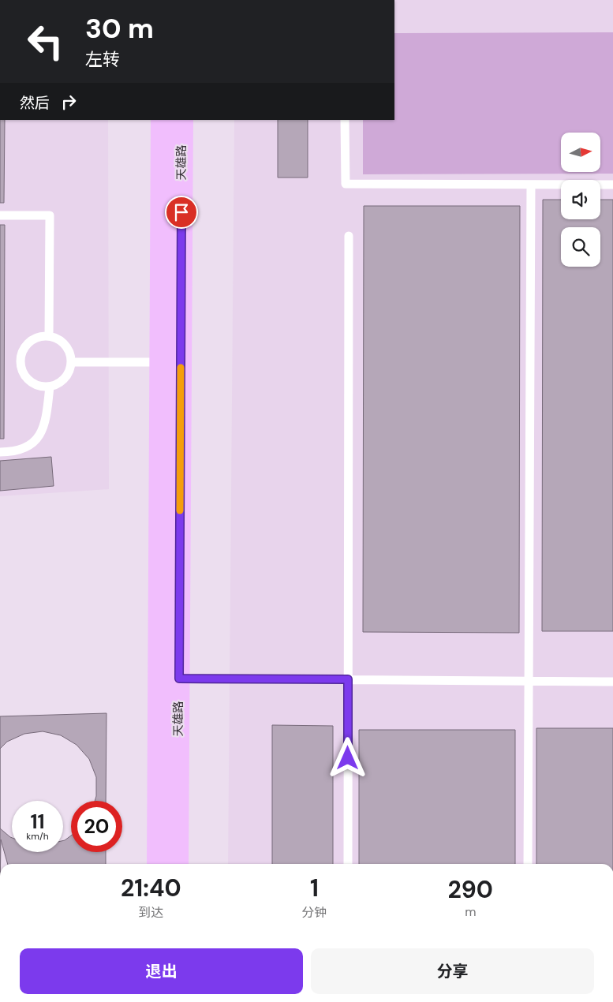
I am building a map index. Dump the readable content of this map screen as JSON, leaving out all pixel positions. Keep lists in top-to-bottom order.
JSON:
{
  "streets": {
    "main road": ["天雄路"]
  },
  "north": "right",
  "page": {
    "turn": ["30 m", "左转"],
    "then": "然后",
    "speed": "11 km/h",
    "limit": "20",
    "eta": [
      "21:40",
      "到达",
      "1",
      "分钟",
      "290",
      "m"
    ],
    "buttons": ["退出", "分享"]
  }
}
